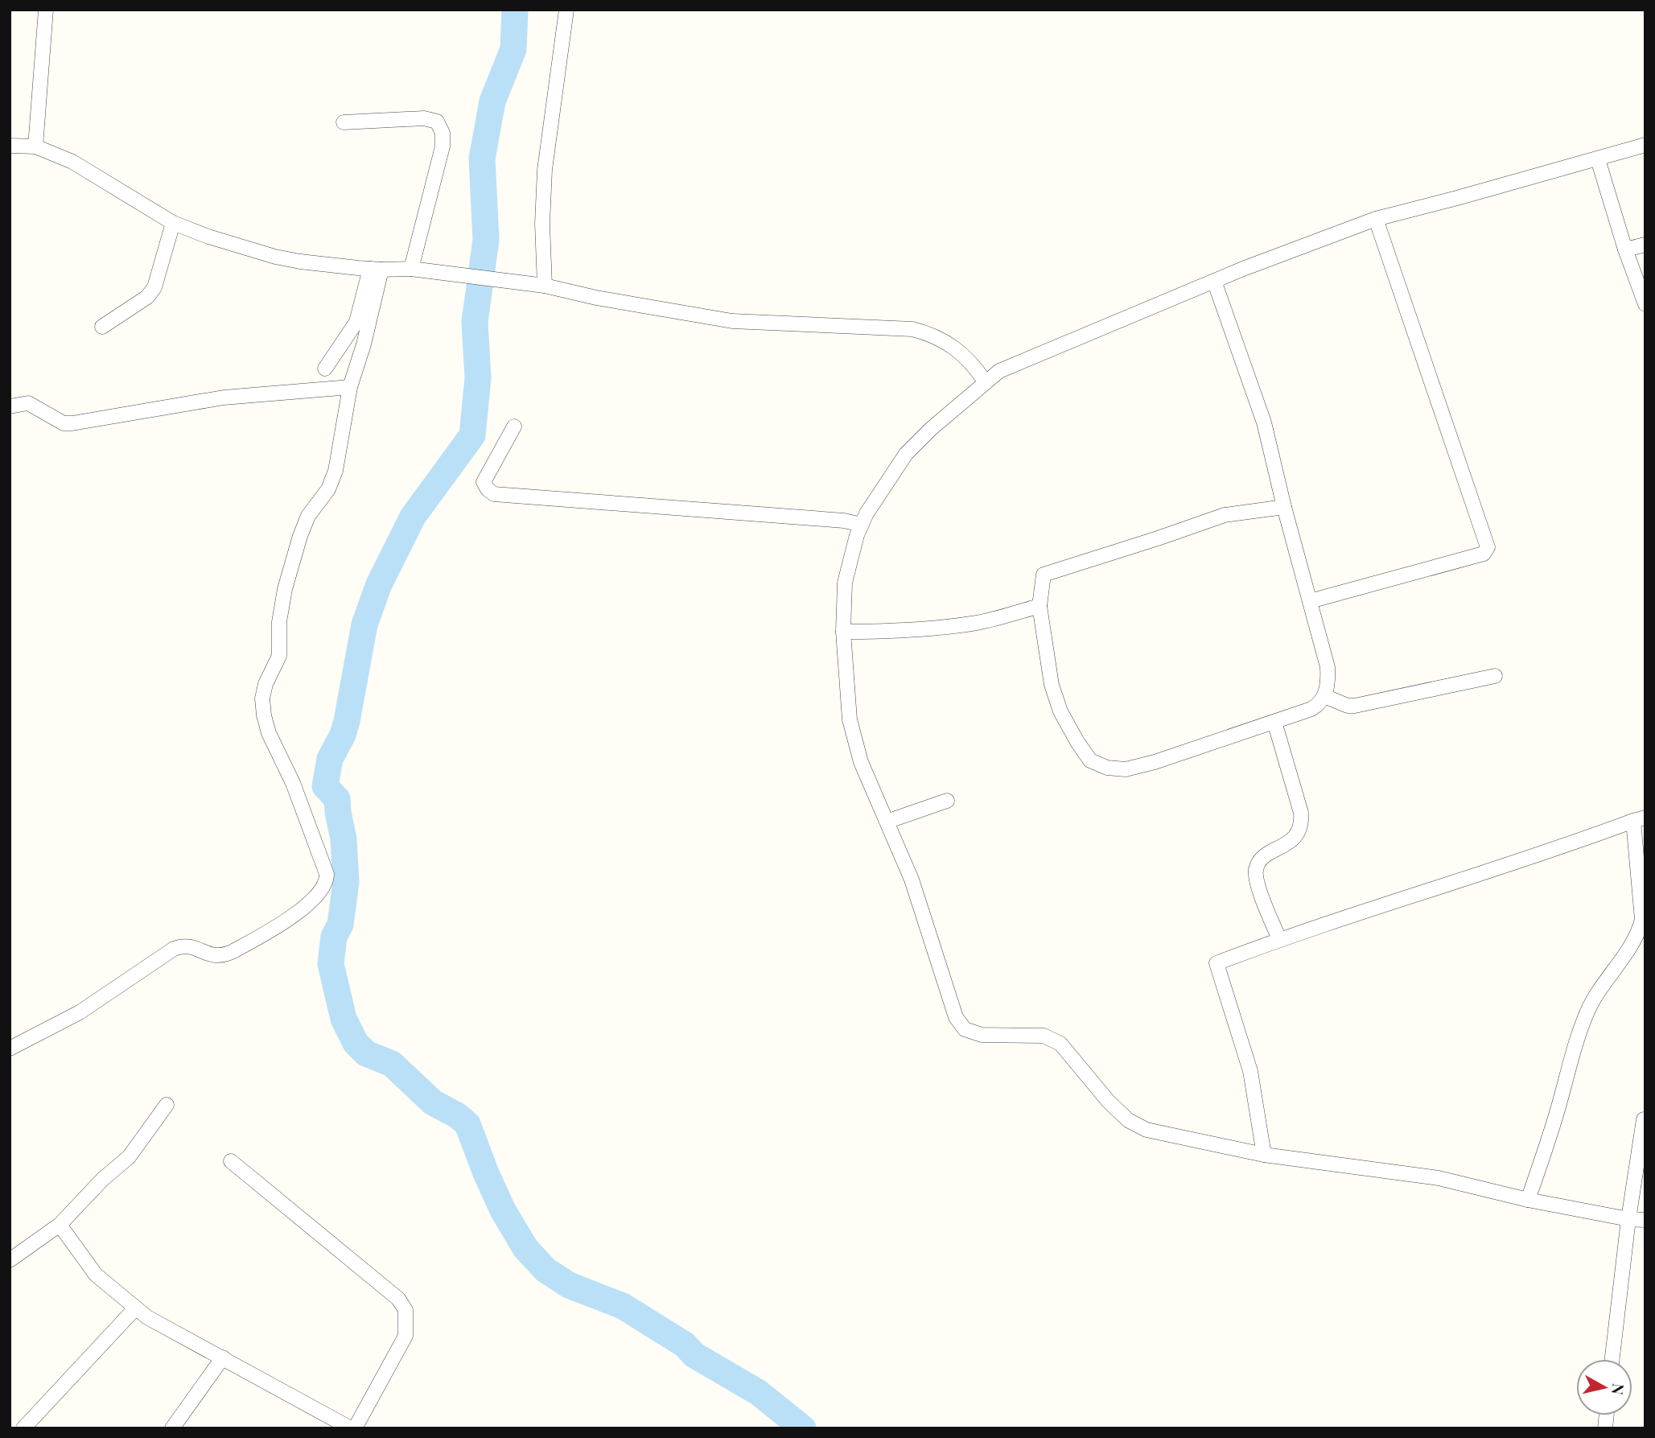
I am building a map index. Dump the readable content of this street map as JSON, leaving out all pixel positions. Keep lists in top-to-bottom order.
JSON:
{
  "north": "right"
}
